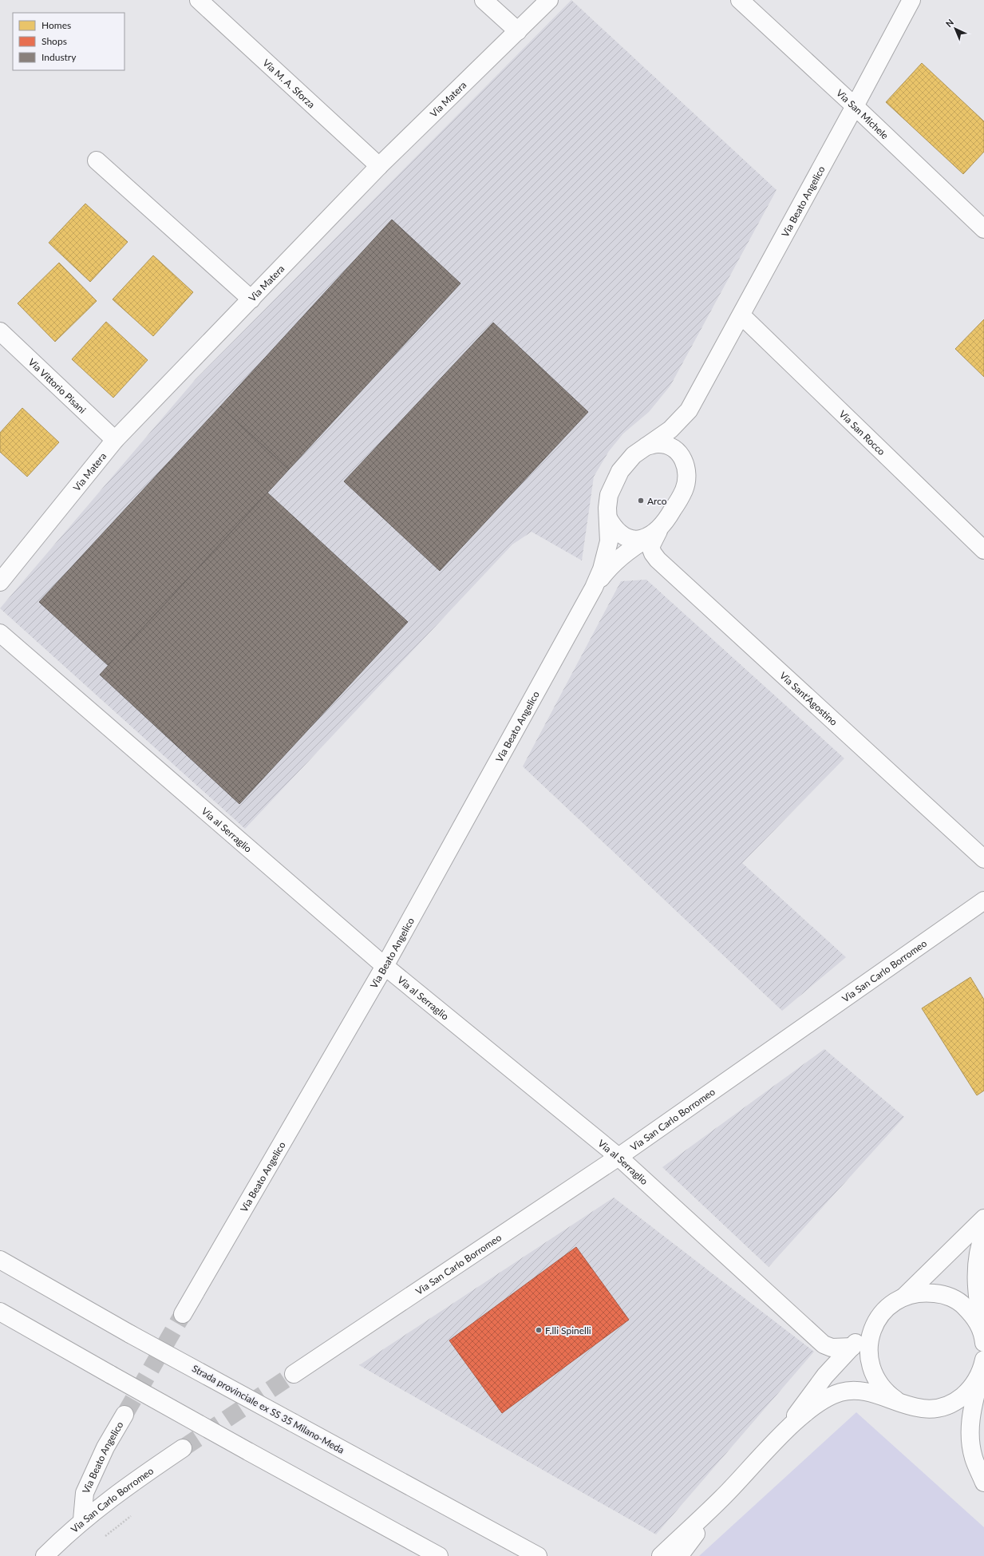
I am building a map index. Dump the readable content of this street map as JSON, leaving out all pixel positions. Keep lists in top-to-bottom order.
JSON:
{
  "streets": {
    "main road": [
      "Via M. A. Sforza",
      "Via Matera",
      "Via San Michele",
      "Via Beato Angelico",
      "Via Vittorio Pisani",
      "Via San Rocco",
      "Via Sant'Agostino",
      "Via al Serraglio",
      "Via San Carlo Borromeo",
      "Strada provinciale ex SS 35 Milano-Meda"
    ]
  },
  "crossings": [
    ["Via M. A. Sforza", "Via Matera"],
    ["Via Matera", "Via Vittorio Pisani"],
    ["Via San Michele", "Via Beato Angelico"],
    ["Via Beato Angelico", "Via San Rocco"],
    ["Via Beato Angelico", "Via Sant'Agostino"],
    ["Via Beato Angelico", "Via al Serraglio"],
    ["Via Beato Angelico", "Via San Carlo Borromeo"],
    ["Via al Serraglio", "Via San Carlo Borromeo"]
  ],
  "places": ["Arco", "F.lli Spinelli"],
  "legend": ["Homes", "Shops", "Industry"],
  "north": "top left"
}
